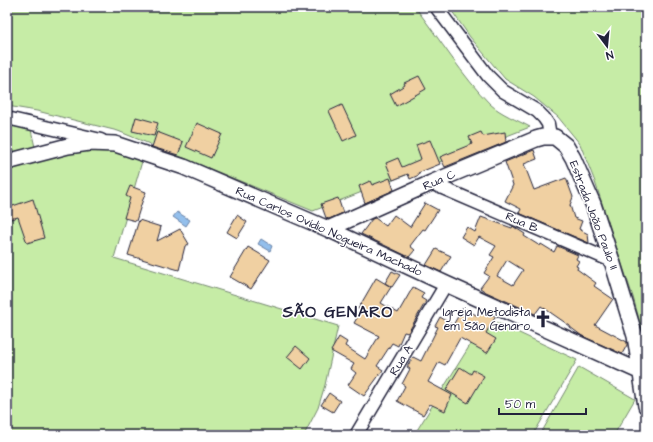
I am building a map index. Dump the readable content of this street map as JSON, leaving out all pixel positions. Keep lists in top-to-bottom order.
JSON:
{
  "streets": {
    "street": [
      "Rua C",
      "Estrada João Paulo II",
      "Rua B",
      "Rua Carlos Ovídio Nogueira Machado",
      "Rua A"
    ]
  },
  "crossings": [
    ["Rua C", "Estrada João Paulo II"],
    ["Rua C", "Rua B"],
    ["Rua C", "Rua Carlos Ovídio Nogueira Machado"],
    ["Estrada João Paulo II", "Rua B"],
    ["Estrada João Paulo II", "Rua Carlos Ovídio Nogueira Machado"],
    ["Rua Carlos Ovídio Nogueira Machado", "Rua A"]
  ],
  "districts": ["SÃO GENARO"],
  "places": {
    "church": ["Igreja Metodista em São Genaro"]
  },
  "scale_bar": "50 m",
  "north": "bottom"
}
